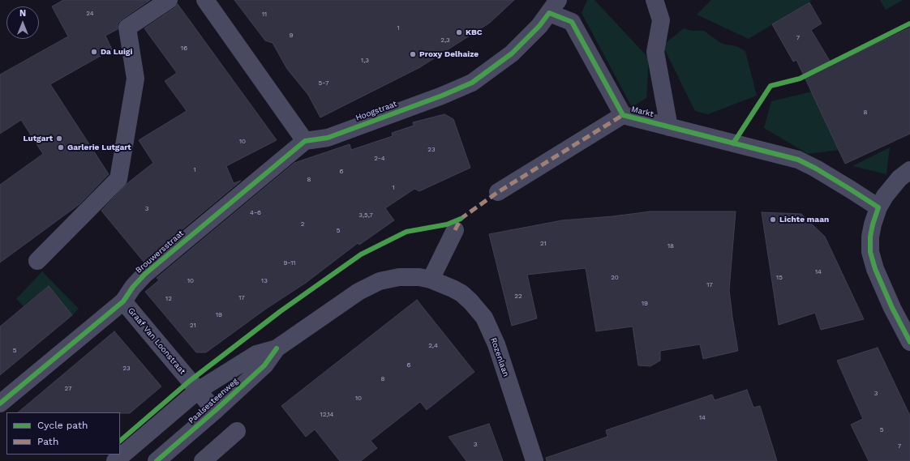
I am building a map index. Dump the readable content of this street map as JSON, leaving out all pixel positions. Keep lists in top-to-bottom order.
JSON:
{
  "streets": {
    "street": [
      "Hoogstraat",
      "Markt",
      "Brouwersstraat",
      "Graaf Van Loonstraat",
      "Rozenlaan",
      "Paalsesteenweg"
    ]
  },
  "crossings": [
    ["Hoogstraat", "Markt"],
    ["Hoogstraat", "Brouwersstraat"],
    ["Brouwersstraat", "Graaf Van Loonstraat"],
    ["Graaf Van Loonstraat", "Paalsesteenweg"],
    ["Rozenlaan", "Paalsesteenweg"]
  ],
  "places": [
    "KBC",
    "Da Luigi",
    "Proxy Delhaize",
    "Lutgart",
    "Garlerie Lutgart",
    "Lichte maan"
  ],
  "house_numbers": [
    "24",
    "11",
    "1",
    "9",
    "7",
    "2,3",
    "16",
    "1,3",
    "5-7",
    "8",
    "10",
    "23",
    "2-4",
    "1",
    "6",
    "8",
    "1",
    "3",
    "4-6",
    "3,5,7",
    "2",
    "5",
    "21",
    "18",
    "9-11",
    "14",
    "20",
    "15",
    "10",
    "13",
    "17",
    "22",
    "17",
    "12",
    "19",
    "19",
    "21",
    "2,4",
    "5",
    "6",
    "23",
    "8",
    "27",
    "3",
    "10",
    "12,14",
    "14",
    "5",
    "3",
    "7"
  ],
  "legend": ["Cycle path", "Path"],
  "north": "top"
}
